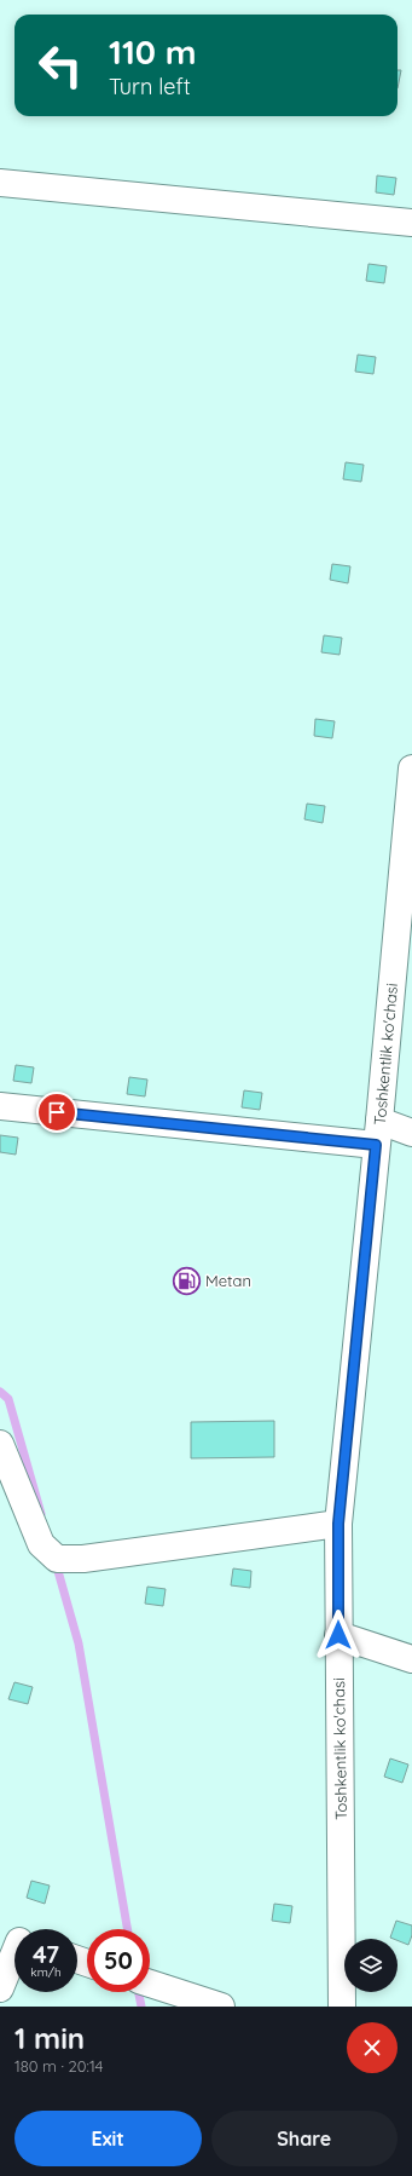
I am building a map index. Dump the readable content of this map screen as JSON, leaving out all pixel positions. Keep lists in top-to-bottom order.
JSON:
{
  "streets": {
    "street": ["Toshkentlik ko'chasi"]
  },
  "places": {
    "fuel station": ["Metan"]
  },
  "page": {
    "turn": ["110 m", "Turn left"],
    "speed": "47 km/h",
    "limit": "50",
    "heading": ["1 min", "180 m · 20:14"],
    "buttons": ["Exit", "Share"]
  }
}
